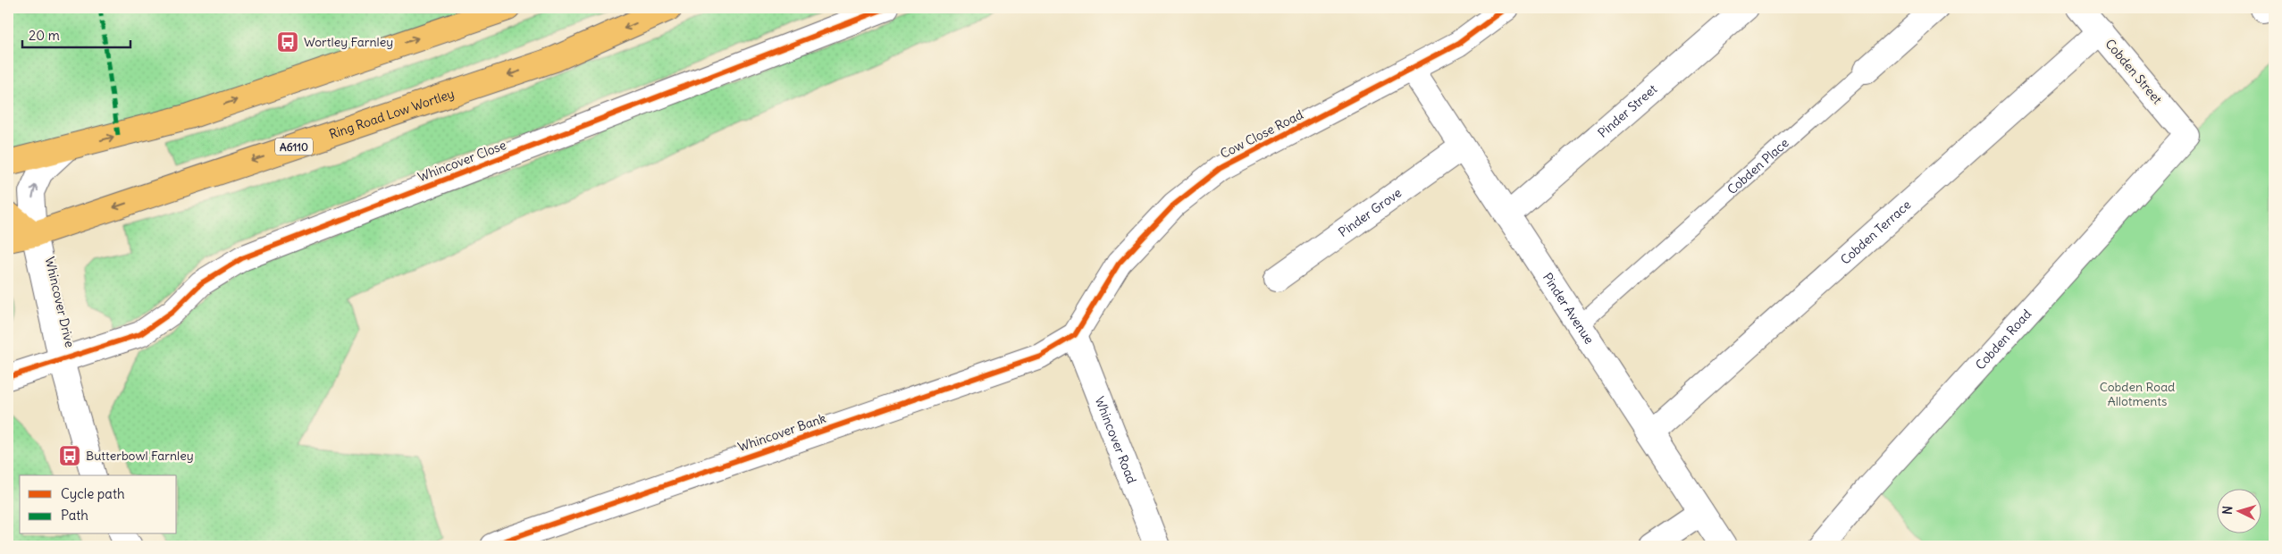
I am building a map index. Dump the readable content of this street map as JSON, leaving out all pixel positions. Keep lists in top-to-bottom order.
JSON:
{
  "streets": {
    "highway": ["Ring Road Low Wortley", "A6110"],
    "street": [
      "Cobden Street",
      "Pinder Street",
      "Cow Close Road",
      "Whincover Close",
      "Cobden Place",
      "Pinder Grove",
      "Cobden Terrace",
      "Whincover Drive",
      "Pinder Avenue",
      "Cobden Road",
      "Whincover Bank",
      "Whincover Road"
    ]
  },
  "crossings": [
    ["Cobden Street", "Cobden Terrace"],
    ["Cobden Street", "Cobden Road"],
    ["Pinder Street", "Pinder Avenue"],
    ["Ring Road Low Wortley", "Whincover Drive"],
    ["Cow Close Road", "Pinder Avenue"],
    ["Cow Close Road", "Whincover Bank"],
    ["Cow Close Road", "Whincover Road"],
    ["Whincover Close", "Whincover Drive"],
    ["Cobden Place", "Pinder Avenue"],
    ["Pinder Grove", "Pinder Avenue"],
    ["Cobden Terrace", "Pinder Avenue"],
    ["Whincover Bank", "Whincover Road"]
  ],
  "parks": ["Cobden Road Allotments"],
  "places": {
    "bus stop": ["Wortley Farnley", "Butterbowl Farnley"]
  },
  "legend": ["Cycle path", "Path"],
  "scale_bar": "20 m",
  "north": "left"
}
